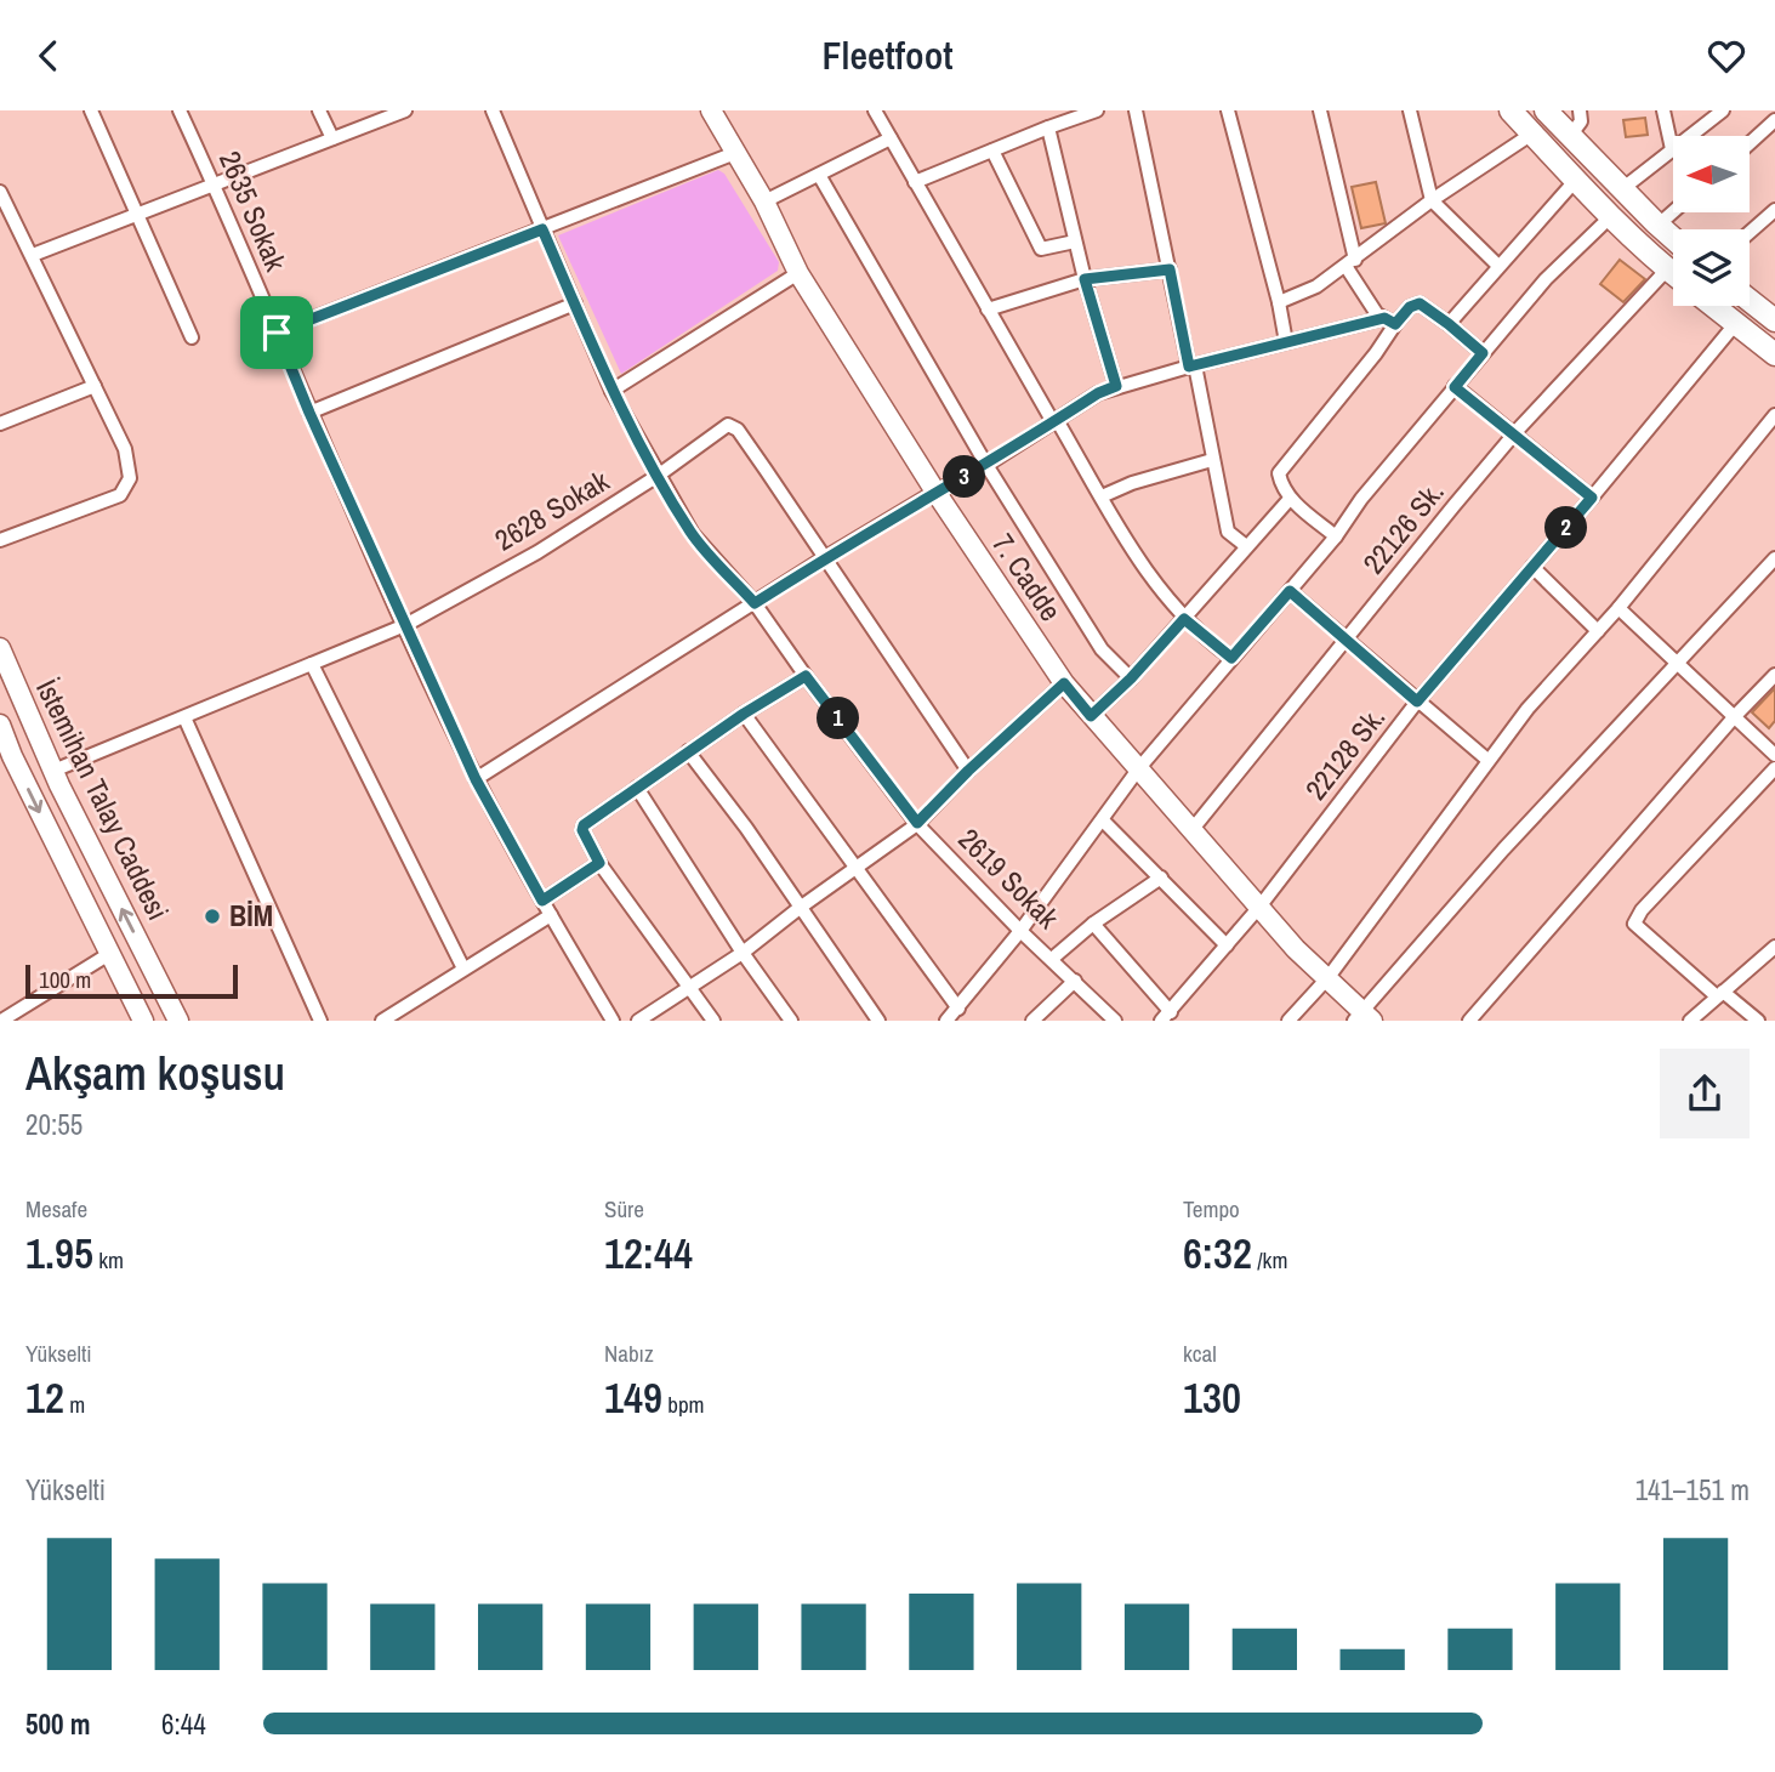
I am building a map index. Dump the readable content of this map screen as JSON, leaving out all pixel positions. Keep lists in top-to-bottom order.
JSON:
{
  "streets": {
    "street": [
      "2635 Sokak",
      "2628 Sokak",
      "22126 Sk.",
      "7. Cadde",
      "22128 Sk.",
      "İstemihan Talay Caddesi",
      "2619 Sokak"
    ]
  },
  "crossings": [
    ["2635 Sokak", "2628 Sokak"],
    ["2628 Sokak", "İstemihan Talay Caddesi"],
    ["2628 Sokak", "2619 Sokak"],
    ["22126 Sk.", "7. Cadde"],
    ["7. Cadde", "22128 Sk."]
  ],
  "places": ["BİM"],
  "scale_bar": "100 m",
  "north": "left",
  "page": {
    "header": "Fleetfoot",
    "pins": ["3", "2", "1"],
    "scale": "100 m",
    "heading": ["Akşam koşusu", "20:55"],
    "stats": [
      ["Mesafe", "1.95 km"],
      ["Süre", "12:44"],
      ["Tempo", "6:32 /km"],
      ["Yükselti", "12 m"],
      ["Nabız", "149 bpm"],
      ["kcal", "130"]
    ],
    "chart": ["Yükselti", "141–151 m"],
    "list": [
      {
        "name": "500 m",
        "note": "6:44"
      }
    ]
  }
}
